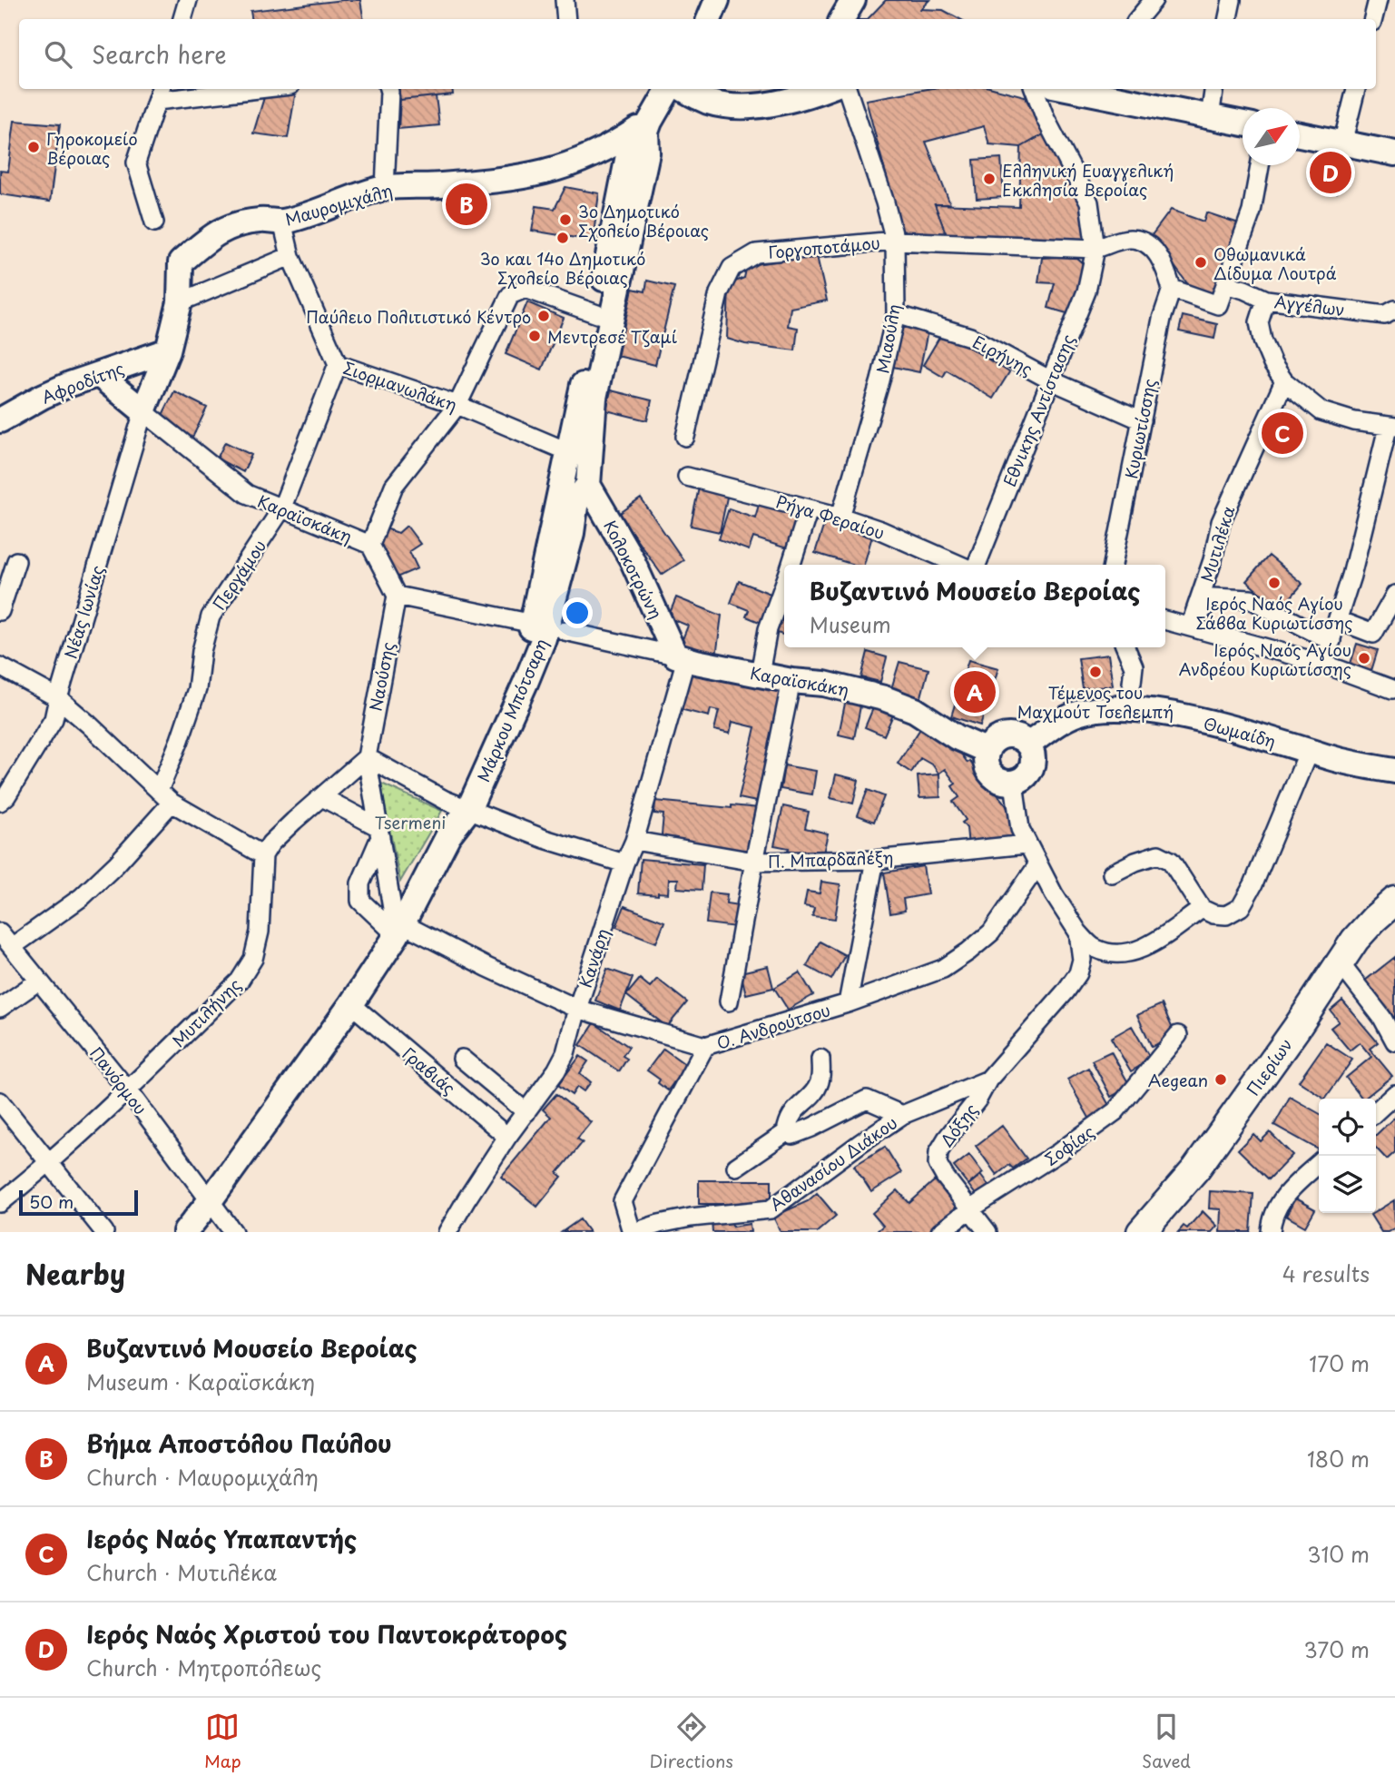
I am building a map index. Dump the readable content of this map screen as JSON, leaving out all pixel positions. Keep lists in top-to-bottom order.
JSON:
{
  "streets": {
    "main road": ["Πιερίων"],
    "street": [
      "Μαυρομιχάλη",
      "Γοργοποτάμου",
      "Αγγέλων",
      "Μιαούλη",
      "Ειρήνης",
      "Αφροδίτης",
      "Σιορμανωλάκη",
      "Εθνικης Αντίστασης",
      "Κυριωτίσσης",
      "Ρήγα Φεραίου",
      "Καραϊσκάκη",
      "Μυτιλέκα",
      "Κολοκοτρώνη",
      "Περγάμου",
      "Νέας Ιωνίας",
      "Ναούσης",
      "Μάρκου Μπότσαρη",
      "Θωμαίδη",
      "Π. Μπαρδαλέξη",
      "Κανάρη",
      "Mυτιλήνης",
      "Ο. Ανδρούτσου",
      "Γραβιάς",
      "Πανόρμου",
      "Δόξης",
      "Σοφίας",
      "Αθανασίου Διάκου"
    ]
  },
  "crossings": [
    ["Μαυρομιχάλη", "Αφροδίτης"],
    ["Μαυρομιχάλη", "Σιορμανωλάκη"],
    ["Μαυρομιχάλη", "Καραϊσκάκη"],
    ["Μαυρομιχάλη", "Νέας Ιωνίας"],
    ["Μαυρομιχάλη", "Μάρκου Μπότσαρη"],
    ["Γοργοποτάμου", "Μιαούλη"],
    ["Γοργοποτάμου", "Εθνικης Αντίστασης"],
    ["Γοργοποτάμου", "Κυριωτίσσης"],
    ["Μιαούλη", "Ειρήνης"],
    ["Μιαούλη", "Ρήγα Φεραίου"],
    ["Ειρήνης", "Εθνικης Αντίστασης"],
    ["Ειρήνης", "Κυριωτίσσης"],
    ["Αφροδίτης", "Καραϊσκάκη"],
    ["Σιορμανωλάκη", "Περγάμου"],
    ["Σιορμανωλάκη", "Μάρκου Μπότσαρη"],
    ["Καραϊσκάκη", "Κολοκοτρώνη"],
    ["Καραϊσκάκη", "Περγάμου"],
    ["Καραϊσκάκη", "Νέας Ιωνίας"],
    ["Καραϊσκάκη", "Ναούσης"],
    ["Καραϊσκάκη", "Θωμαίδη"],
    ["Καραϊσκάκη", "Κανάρη"],
    ["Κολοκοτρώνη", "Μάρκου Μπότσαρη"],
    ["Κολοκοτρώνη", "Κανάρη"],
    ["Περγάμου", "Πανόρμου"],
    ["Μάρκου Μπότσαρη", "Ο. Ανδρούτσου"],
    ["Μάρκου Μπότσαρη", "Γραβιάς"],
    ["Μάρκου Μπότσαρη", "Πανόρμου"],
    ["Π. Μπαρδαλέξη", "Κανάρη"],
    ["Κανάρη", "Ο. Ανδρούτσου"],
    ["Κανάρη", "Γραβιάς"],
    ["Mυτιλήνης", "Πανόρμου"],
    ["Δόξης", "Σοφίας"],
    ["Δόξης", "Αθανασίου Διάκου"]
  ],
  "parks": ["Tsermeni"],
  "places": [
    "Γηροκομείο Βέροιας",
    "Ελληνική Ευαγγελική Εκκλησία Βεροίας",
    "3ο Δημοτικό Σχολείο Βέροιας",
    "3ο και 14ο Δημοτικό Σχολείο Βέροιας",
    "Οθωμανικά Δίδυμα Λουτρά",
    "Παύλειο Πολιτιστικό Κέντρο",
    "Μεντρεσέ Τζαμί",
    "Ιερός Ναός Αγίου Σάββα Κυριωτίσσης",
    "Ιερός Ναός Αγίου Ανδρέου Κυριωτίσσης",
    "Τέμενος του Μαχμούτ Τσελεμπή",
    "Aegean"
  ],
  "scale_bar": "50 m",
  "north": "top right",
  "page": {
    "search": "Search here",
    "pins": [
      "D",
      "B",
      "C",
      "A"
    ],
    "popup": ["Βυζαντινό Μουσείο Βεροίας", "Museum"],
    "scale": "50 m",
    "heading": ["Nearby", "4 results"],
    "list": [
      {
        "mark": "A",
        "name": "Βυζαντινό Μουσείο Βεροίας",
        "note": "Museum · Καραϊσκάκη",
        "value": "170 m"
      },
      {
        "mark": "B",
        "name": "Βήμα Αποστόλου Παύλου",
        "note": "Church · Μαυρομιχάλη",
        "value": "180 m"
      },
      {
        "mark": "C",
        "name": "Ιερός Ναός Υπαπαντής",
        "note": "Church · Μυτιλέκα",
        "value": "310 m"
      },
      {
        "mark": "D",
        "name": "Ιερός Ναός Χριστού του Παντοκράτορος",
        "note": "Church · Μητροπόλεως",
        "value": "370 m"
      }
    ],
    "nav": ["Map", "Directions", "Saved"]
  }
}
